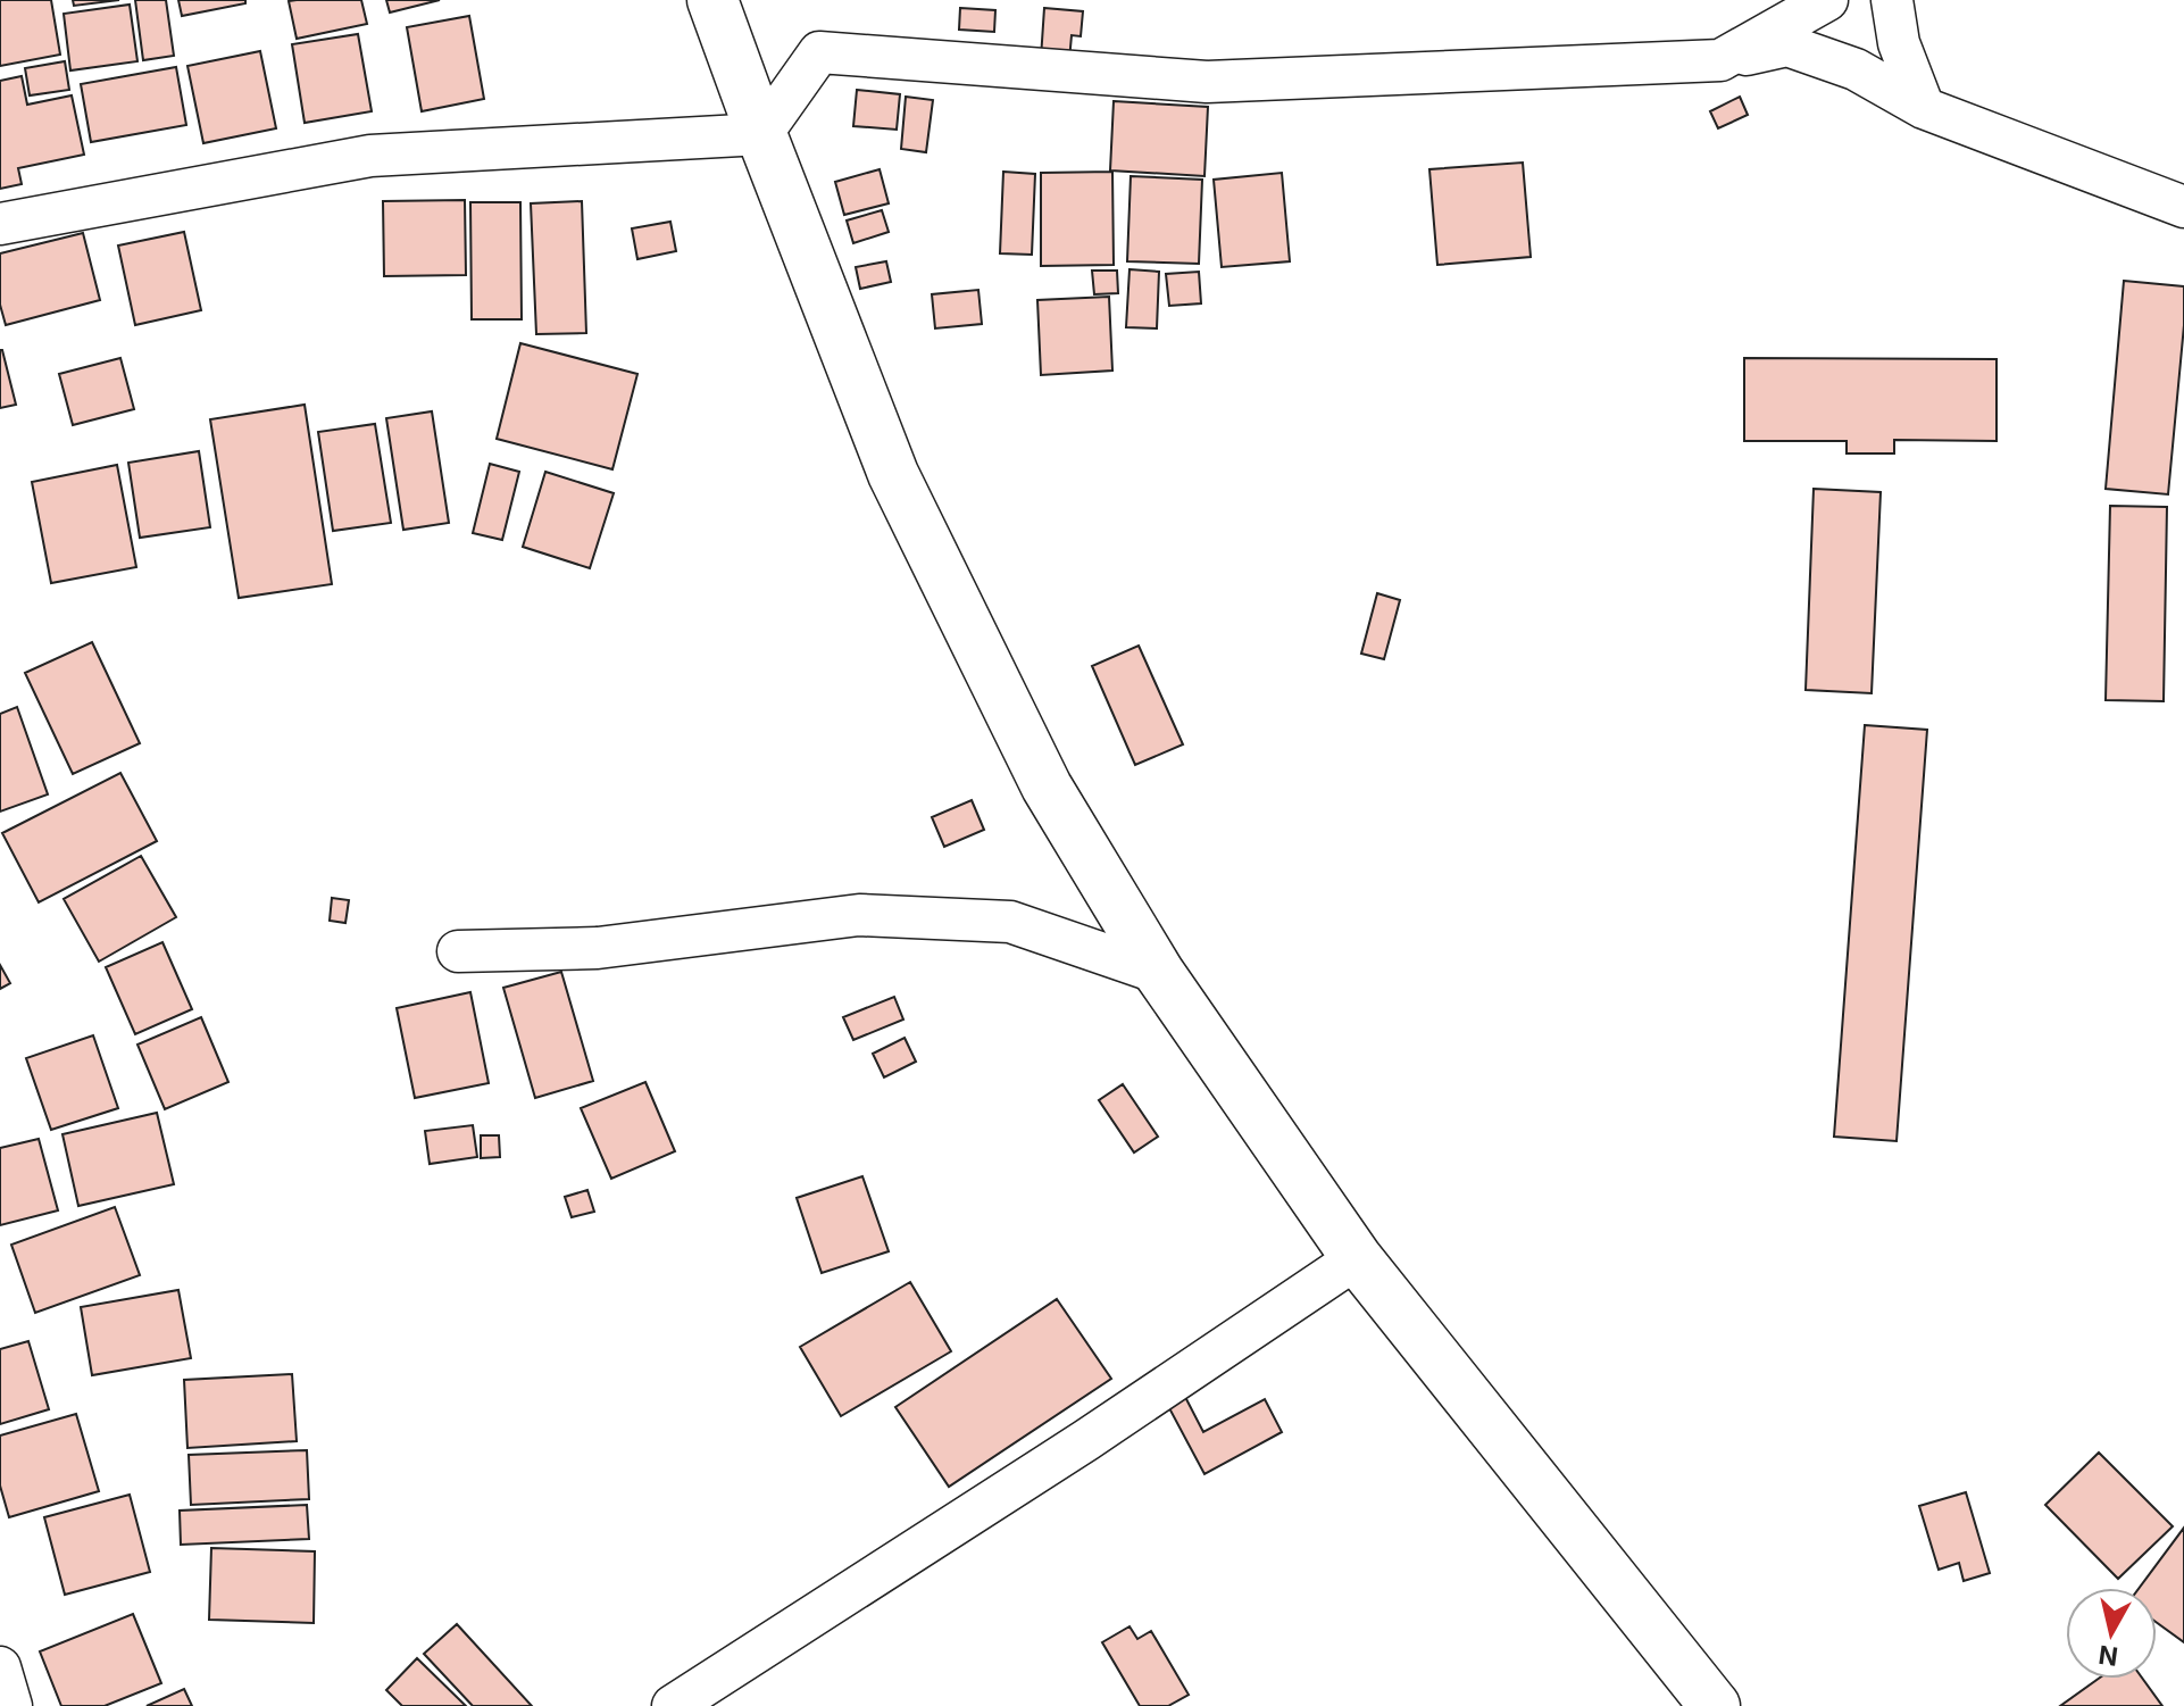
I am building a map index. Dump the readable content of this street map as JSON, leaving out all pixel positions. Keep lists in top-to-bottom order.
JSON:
{
  "north": "bottom"
}
